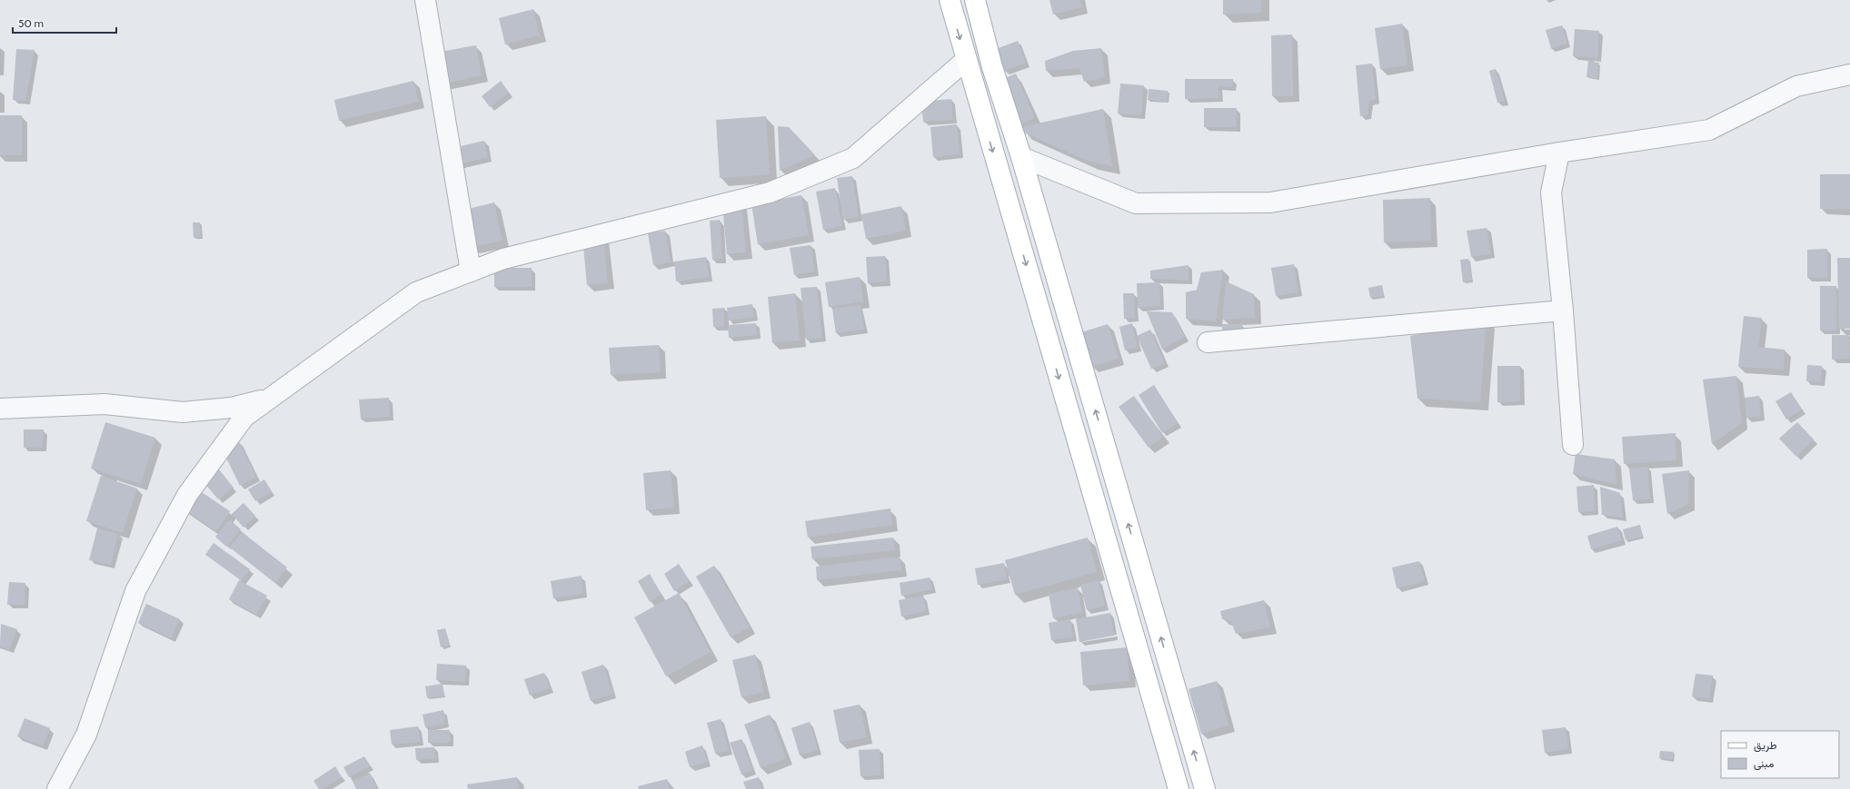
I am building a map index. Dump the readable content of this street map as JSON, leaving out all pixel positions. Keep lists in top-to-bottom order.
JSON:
{
  "legend": ["طريق", "مبنى"],
  "scale_bar": "50 m"
}
